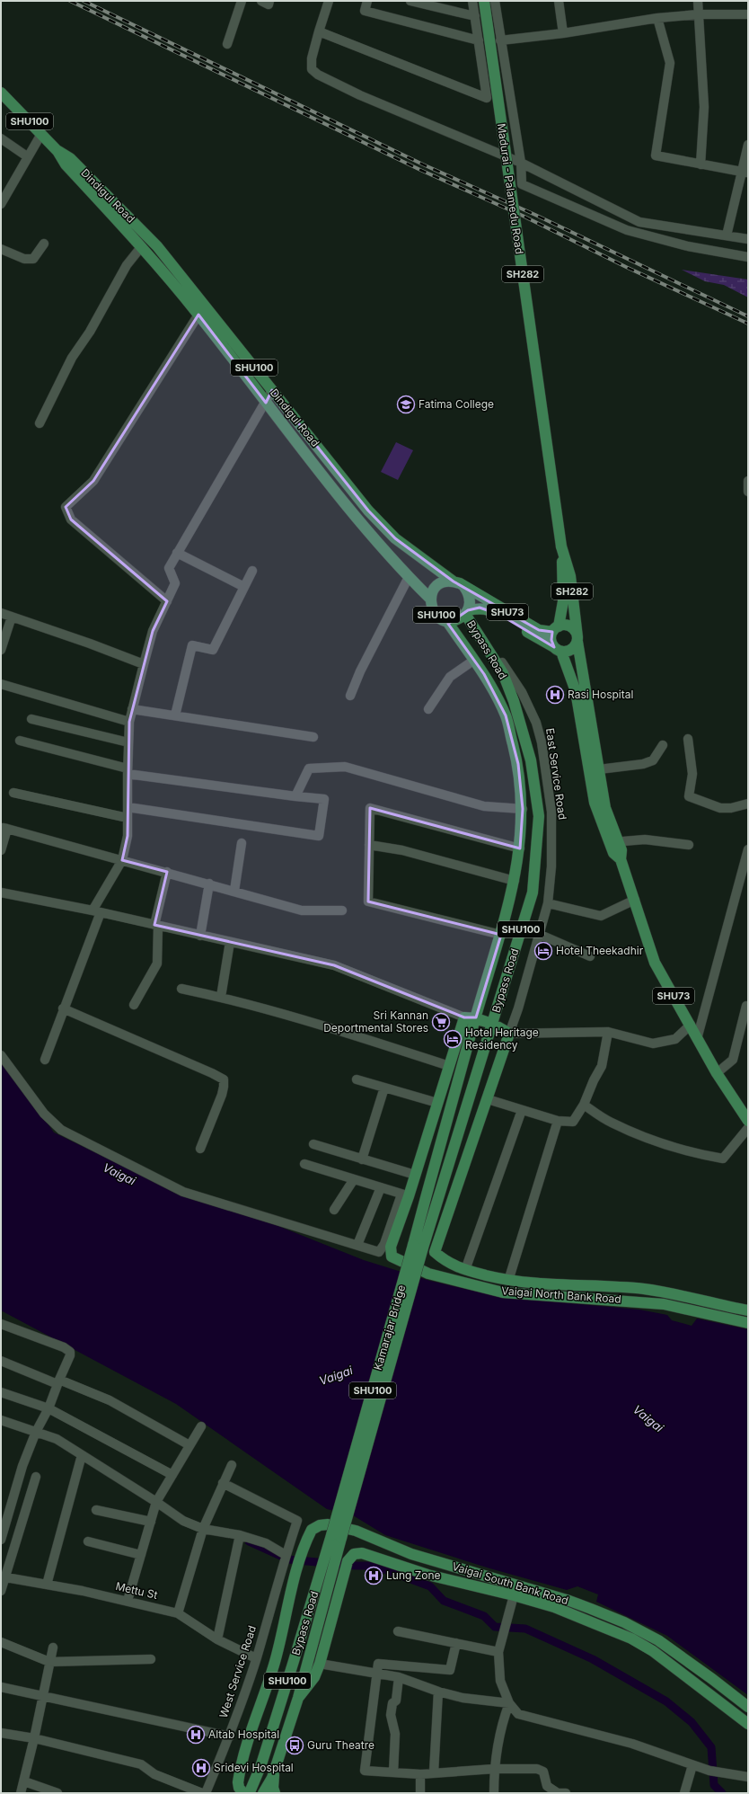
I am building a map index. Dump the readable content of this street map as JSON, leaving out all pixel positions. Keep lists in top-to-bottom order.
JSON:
{
  "streets": {
    "main road": [
      "SHU100",
      "Madurai - Palamedu Road",
      "Dindigul Road",
      "SH282",
      "SHU73",
      "Bypass Road",
      "Vaigai North Bank Road",
      "Kamarajar Bridge",
      "Vaigai South Bank Road"
    ],
    "street": ["East Service Road", "Mettu St", "West Service Road"]
  },
  "crossings": [
    ["SHU100", "Dindigul Road"],
    ["SHU100", "SHU73"],
    ["SHU100", "Bypass Road"],
    ["Madurai - Palamedu Road", "SHU73"],
    ["Dindigul Road", "SHU73"],
    ["Dindigul Road", "Bypass Road"],
    ["SHU73", "Bypass Road"],
    ["Bypass Road", "East Service Road"],
    ["Bypass Road", "Kamarajar Bridge"],
    ["Bypass Road", "Vaigai South Bank Road"],
    ["East Service Road", "Vaigai North Bank Road"],
    ["Mettu St", "West Service Road"]
  ],
  "water": ["Vaigai"],
  "places": {
    "school or university": ["Fatima College"],
    "hospital": [
      "Rasi Hospital",
      "Lung Zone",
      "Altab Hospital",
      "Sridevi Hospital"
    ],
    "hotel": ["Hotel Theekadhir", "Hotel Heritage Residency"],
    "supermarket": ["Sri Kannan Deportmental Stores"],
    "bus stop": ["Guru Theatre"]
  }
}
